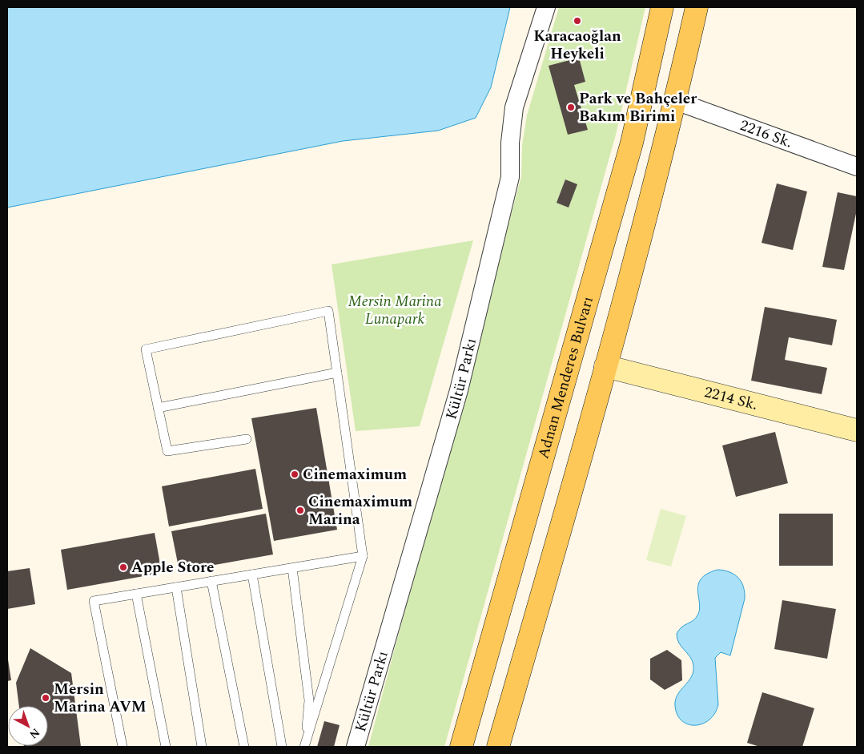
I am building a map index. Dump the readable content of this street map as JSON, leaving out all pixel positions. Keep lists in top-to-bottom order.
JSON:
{
  "streets": {
    "main road": ["Adnan Menderes Bulvarı"],
    "street": ["2216 Sk.", "Kültür Parkı", "2214 Sk."]
  },
  "parks": ["Mersin Marina Lunapark"],
  "places": [
    "Karacaoğlan Heykeli",
    "Park ve Bahçeler Bakım Birimi",
    "Cinemaximum",
    "Cinemaximum Marina",
    "Apple Store",
    "Mersin Marina AVM"
  ],
  "north": "bottom right"
}
